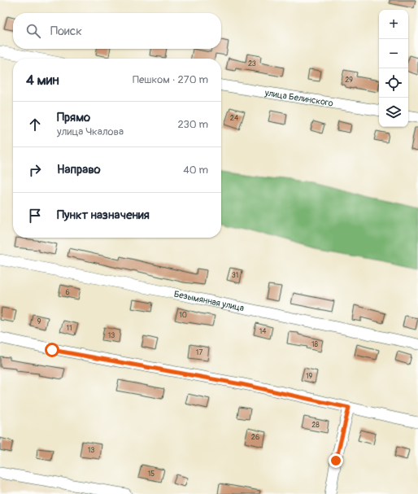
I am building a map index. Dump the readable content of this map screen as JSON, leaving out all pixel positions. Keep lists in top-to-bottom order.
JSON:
{
  "streets": {
    "street": ["улица Белинского", "Безымянная улица"]
  },
  "house_numbers": [
    "23",
    "29",
    "24",
    "31",
    "6",
    "10",
    "9",
    "11",
    "14",
    "13",
    "18",
    "17",
    "19",
    "28",
    "26",
    "13",
    "15"
  ],
  "page": {
    "map_buttons": ["+", "−"],
    "search": "Поиск",
    "heading": ["4 мин", "Пешком · 270 m"],
    "list": [
      ["Прямо", "улица Чкалова", "230 m"],
      ["Направо", "40 m"],
      "Пункт назначения"
    ]
  }
}
